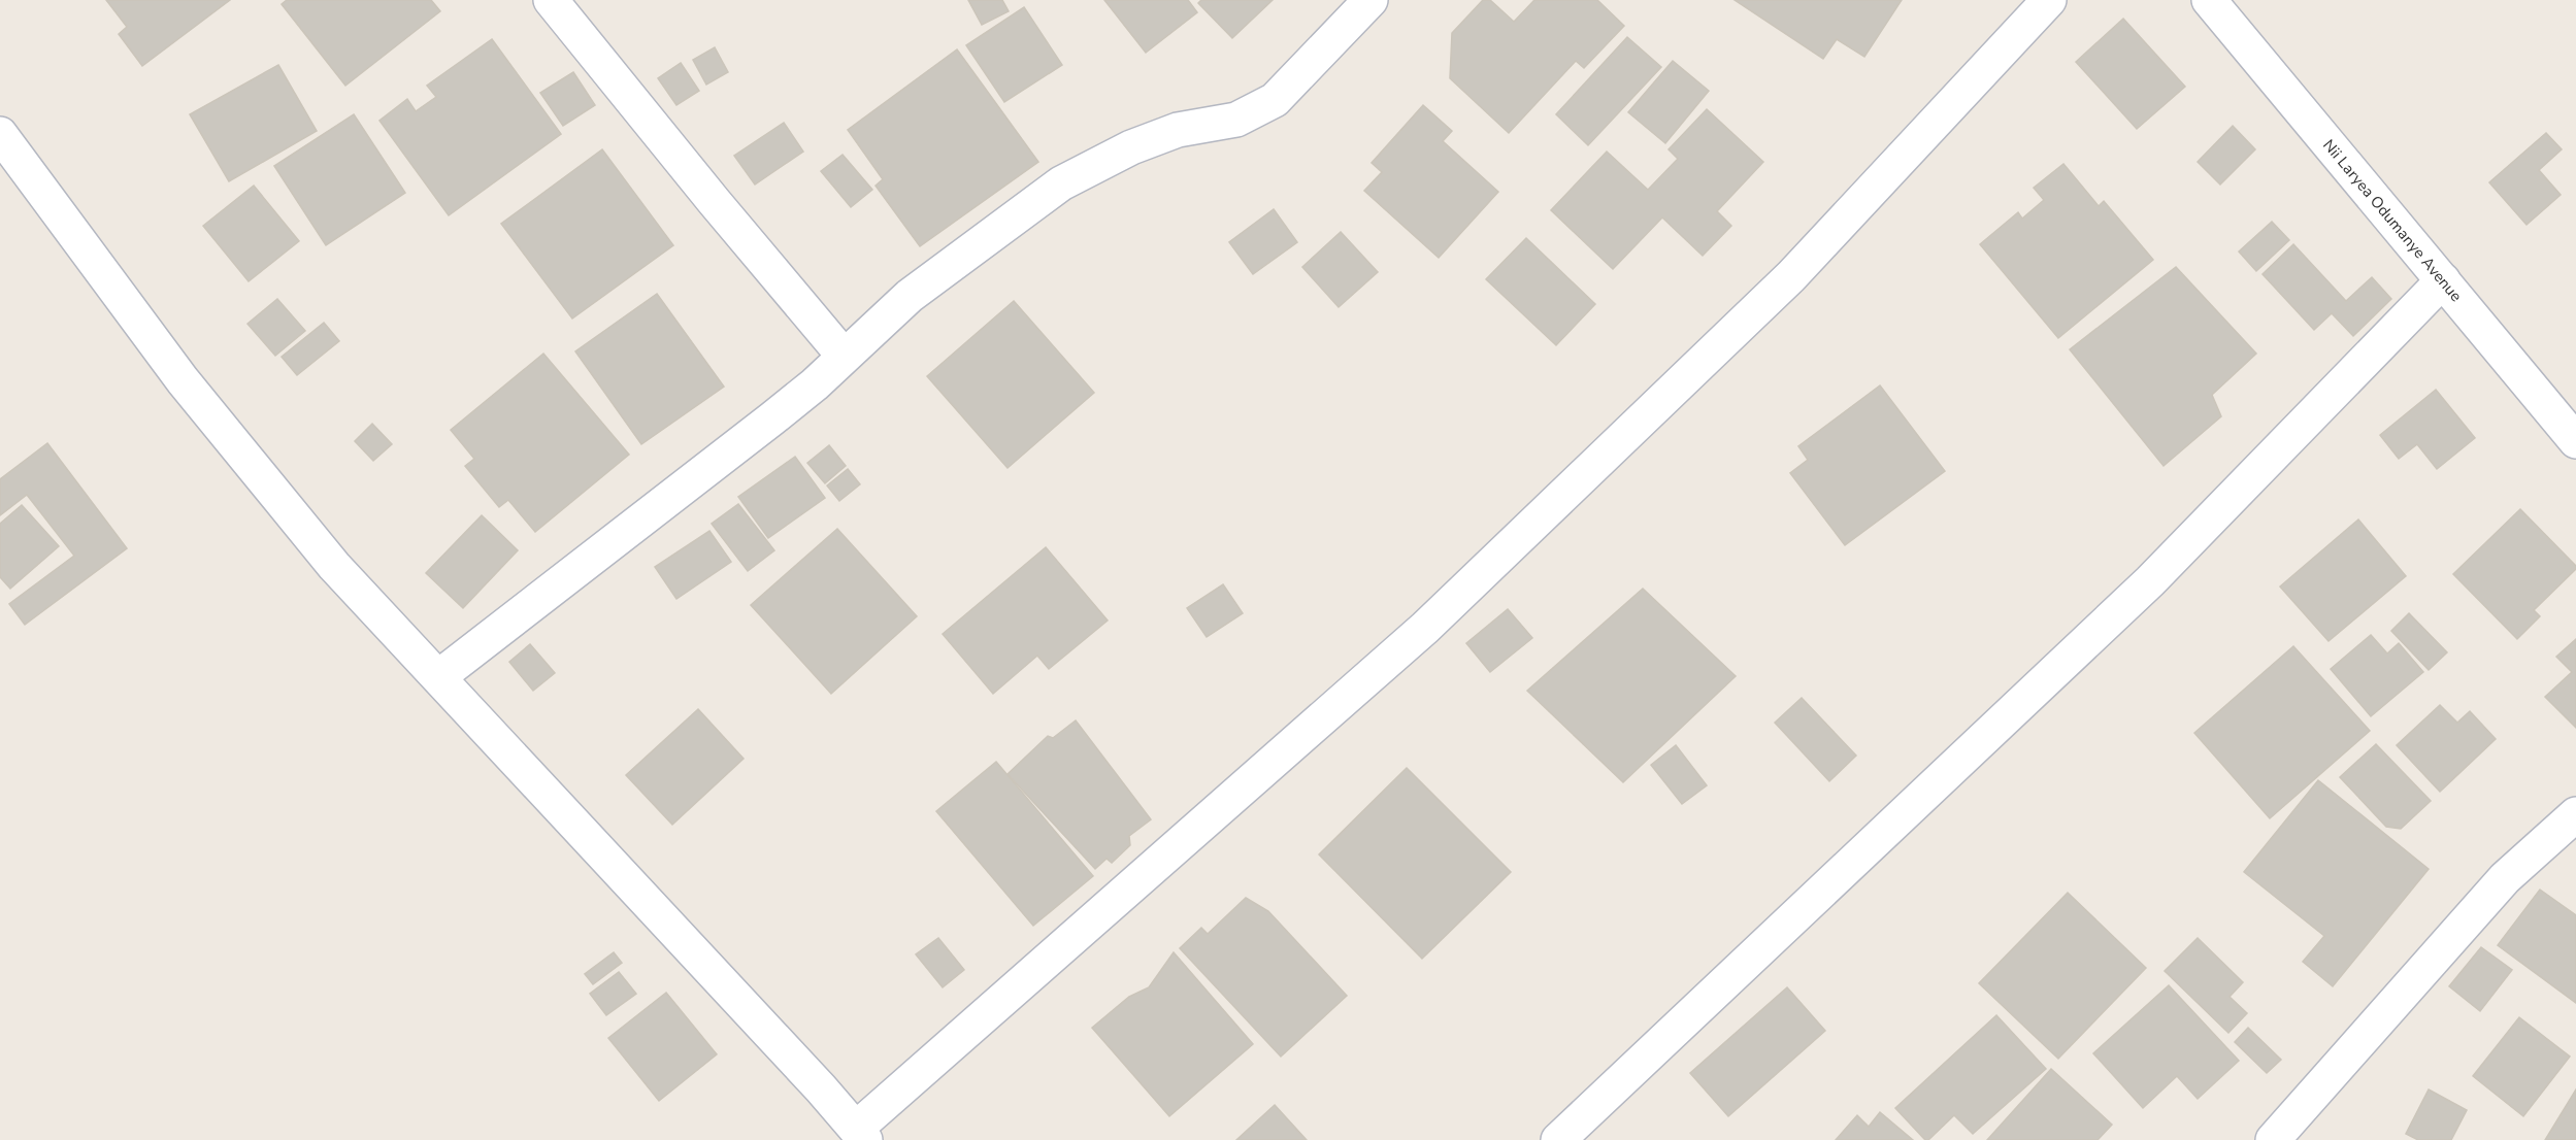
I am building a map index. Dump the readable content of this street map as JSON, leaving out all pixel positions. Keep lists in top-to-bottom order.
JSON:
{
  "streets": {
    "street": ["Nii Laryea Odumanye Avenue"]
  }
}
